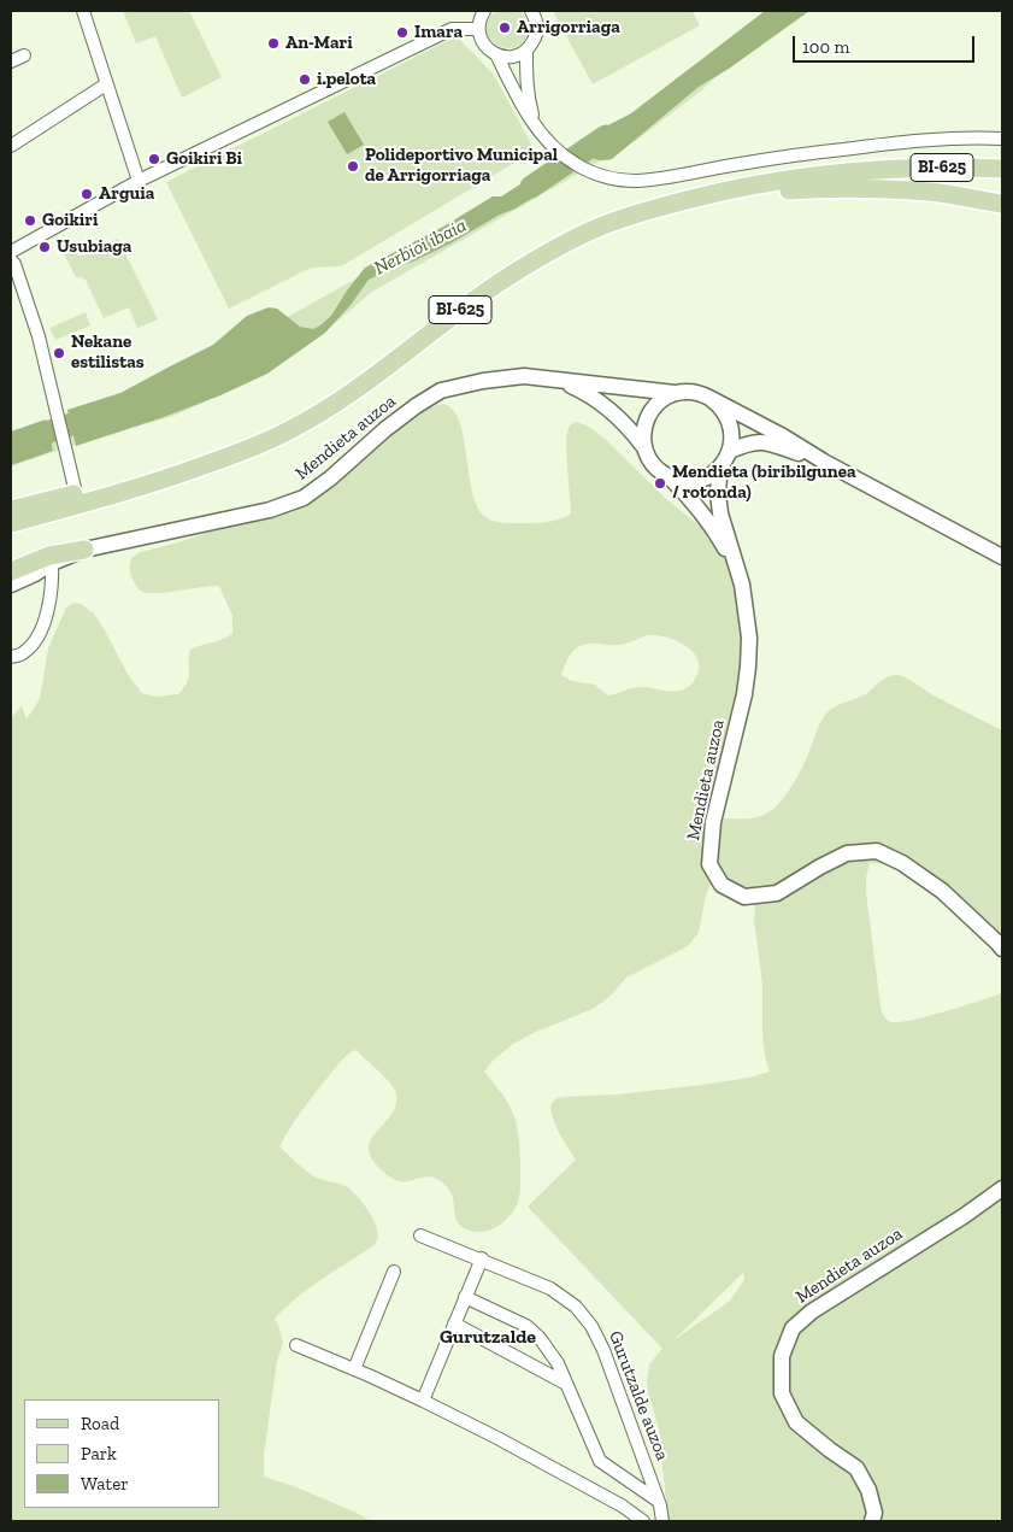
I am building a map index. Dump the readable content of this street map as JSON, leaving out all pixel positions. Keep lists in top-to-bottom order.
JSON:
{
  "streets": {
    "main road": ["BI-625"],
    "street": ["Mendieta auzoa", "Gurutzalde auzoa"]
  },
  "districts": ["Gurutzalde"],
  "water": ["Nerbioi ibaia"],
  "places": [
    "Arrigorriaga",
    "Imara",
    "An-Mari",
    "i.pelota",
    "Goikiri Bi",
    "Polideportivo Municipal de Arrigorriaga",
    "Arguia",
    "Goikiri",
    "Usubiaga",
    "Nekane estilistas",
    "Mendieta (biribilgunea / rotonda)"
  ],
  "legend": ["Road", "Park", "Water"],
  "scale_bar": "100 m"
}
